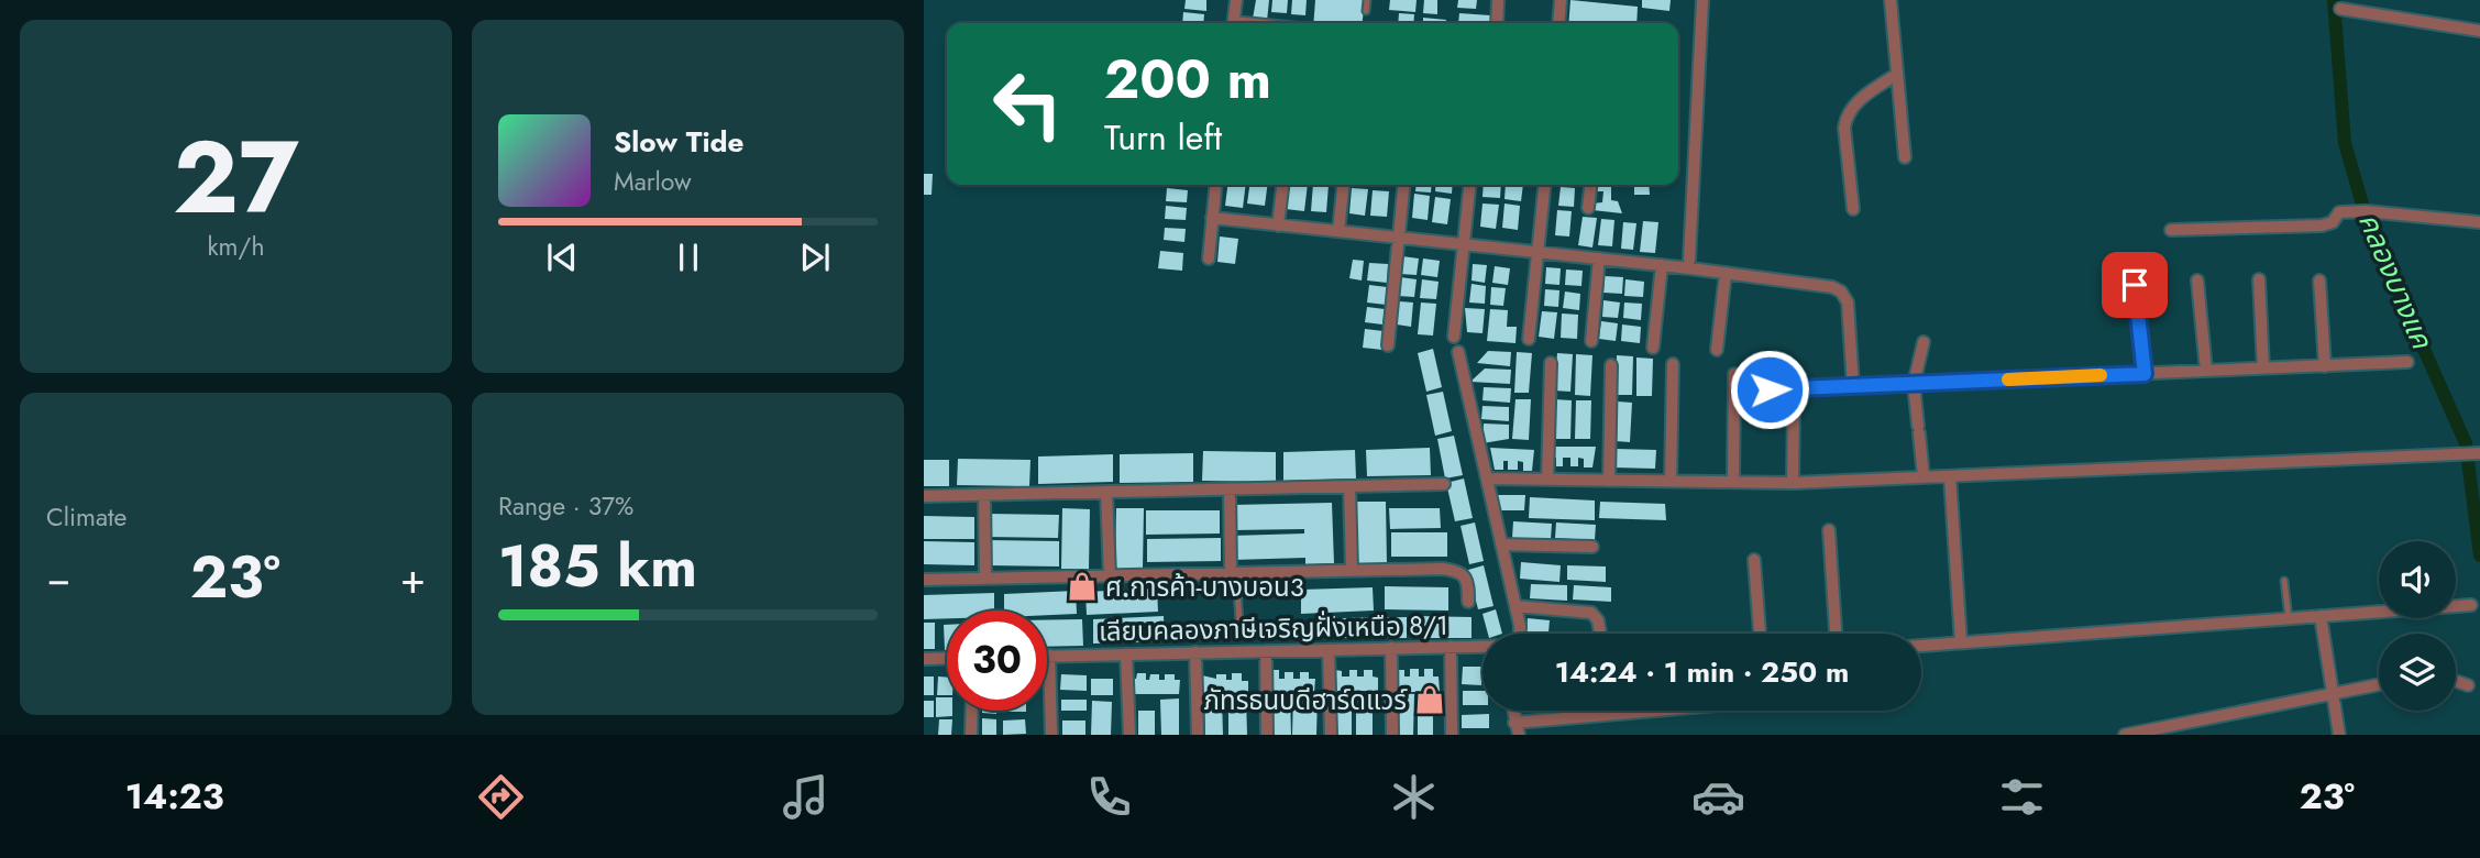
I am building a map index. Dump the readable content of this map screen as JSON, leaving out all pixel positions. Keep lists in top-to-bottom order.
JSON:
{
  "streets": {
    "street": ["เลียบคลองภาษีเจริญฝั่งเหนือ 8/1"]
  },
  "water": ["คลองบางแค"],
  "places": {
    "shop": ["ศ.การค้า-บางบอน3", "ภัทรธนบดีฮาร์ดแวร์"]
  },
  "page": {
    "tile": [
      ["27", "km/h"],
      "Climate",
      ["Range · 37%", "185 km"]
    ],
    "turn": ["200 m", "Turn left"],
    "song": ["Slow Tide", "Marlow"],
    "heat": ["−", "23°", "+"],
    "limit": "30",
    "trip": "14:24 · 1 min · 250 m",
    "tabs": ["14:23", "23°"]
  }
}
